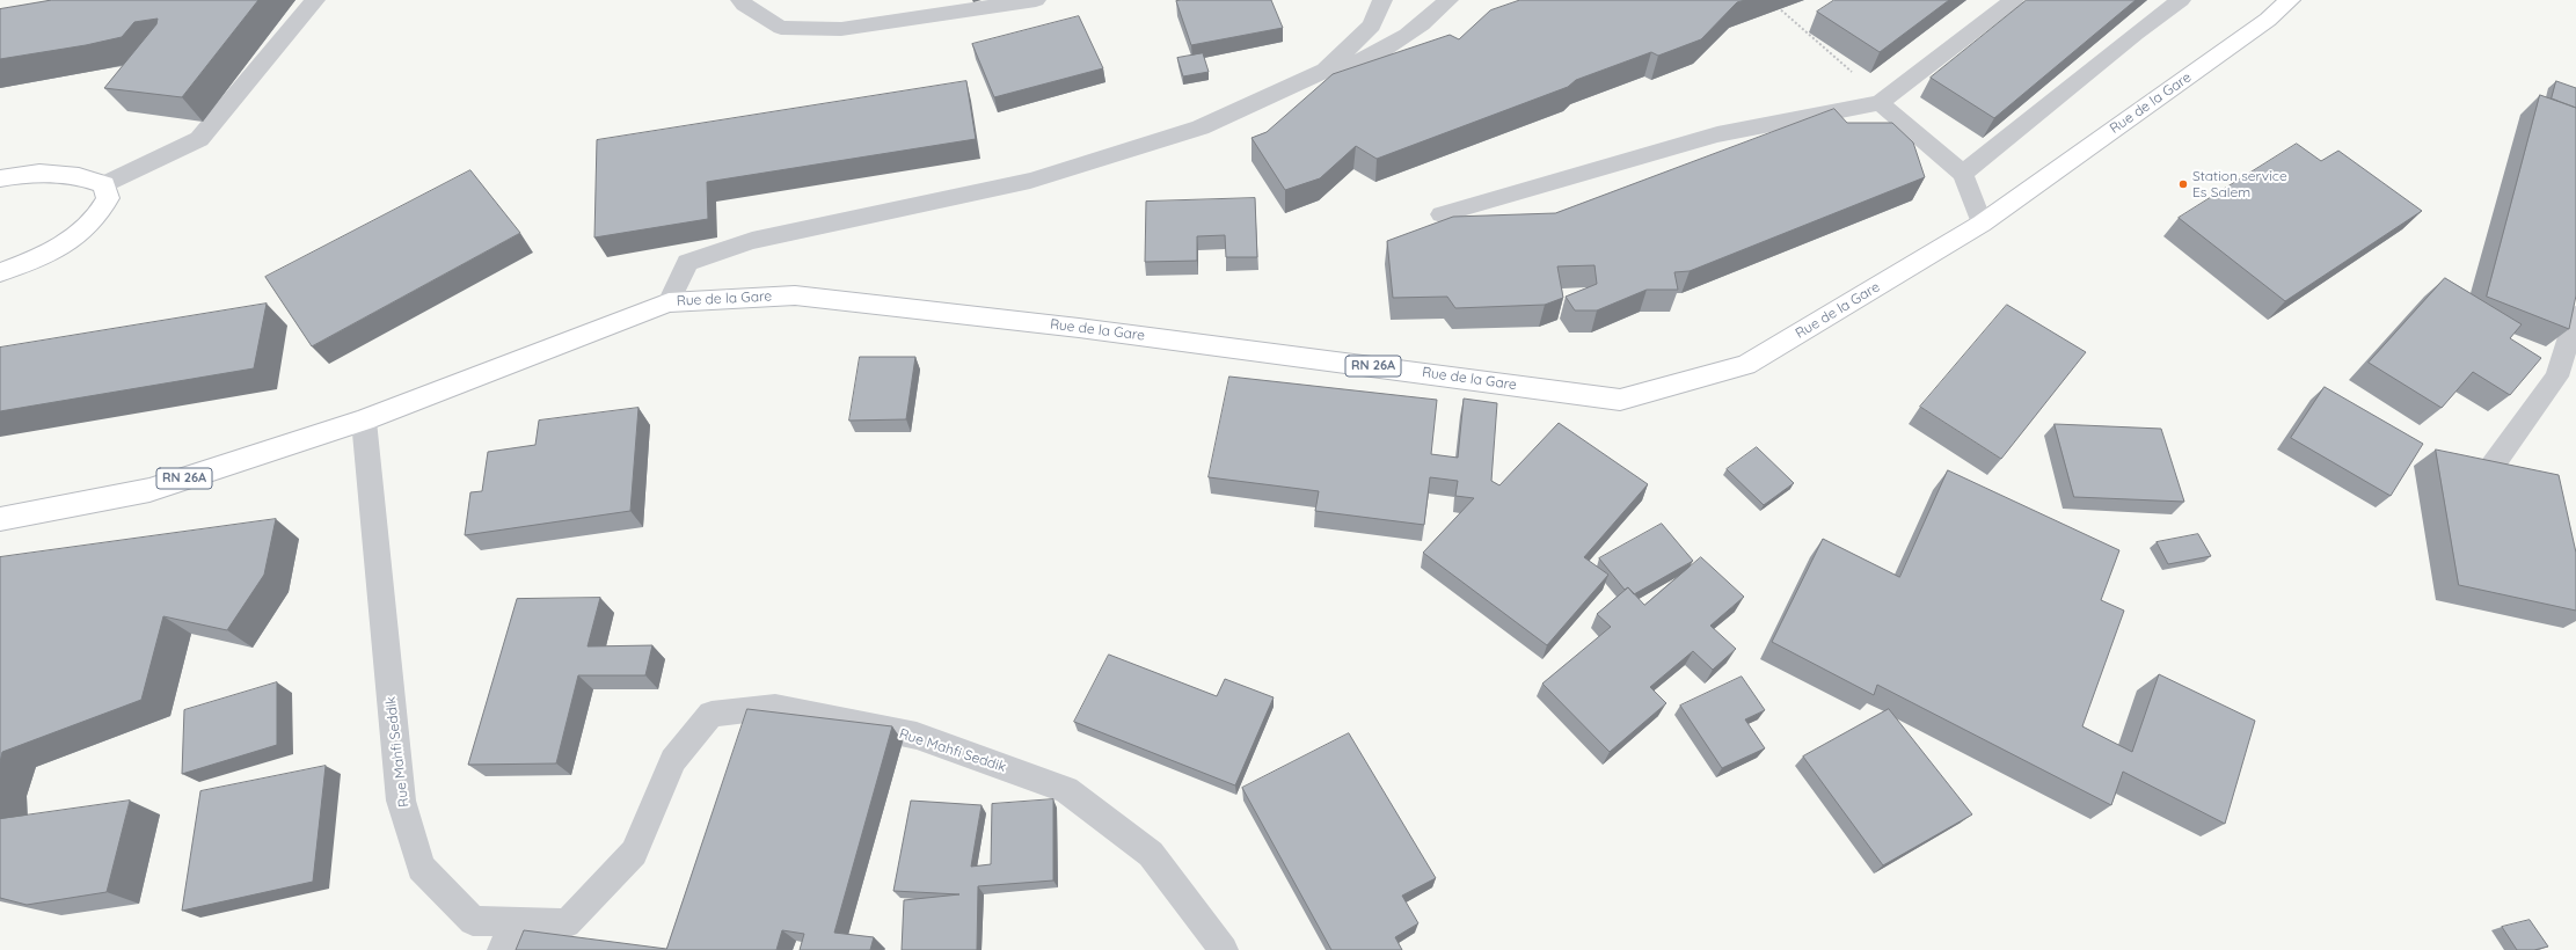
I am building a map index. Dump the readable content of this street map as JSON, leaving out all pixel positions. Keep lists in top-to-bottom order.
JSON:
{
  "streets": {
    "main road": ["Rue de la Gare", "RN 26A"],
    "street": ["Rue Mahfi Seddik"]
  },
  "crossings": [
    ["Rue de la Gare", "RN 26A"],
    ["Rue de la Gare", "Rue Mahfi Seddik"],
    ["RN 26A", "Rue Mahfi Seddik"]
  ],
  "places": ["Station service Es Salem"]
}
